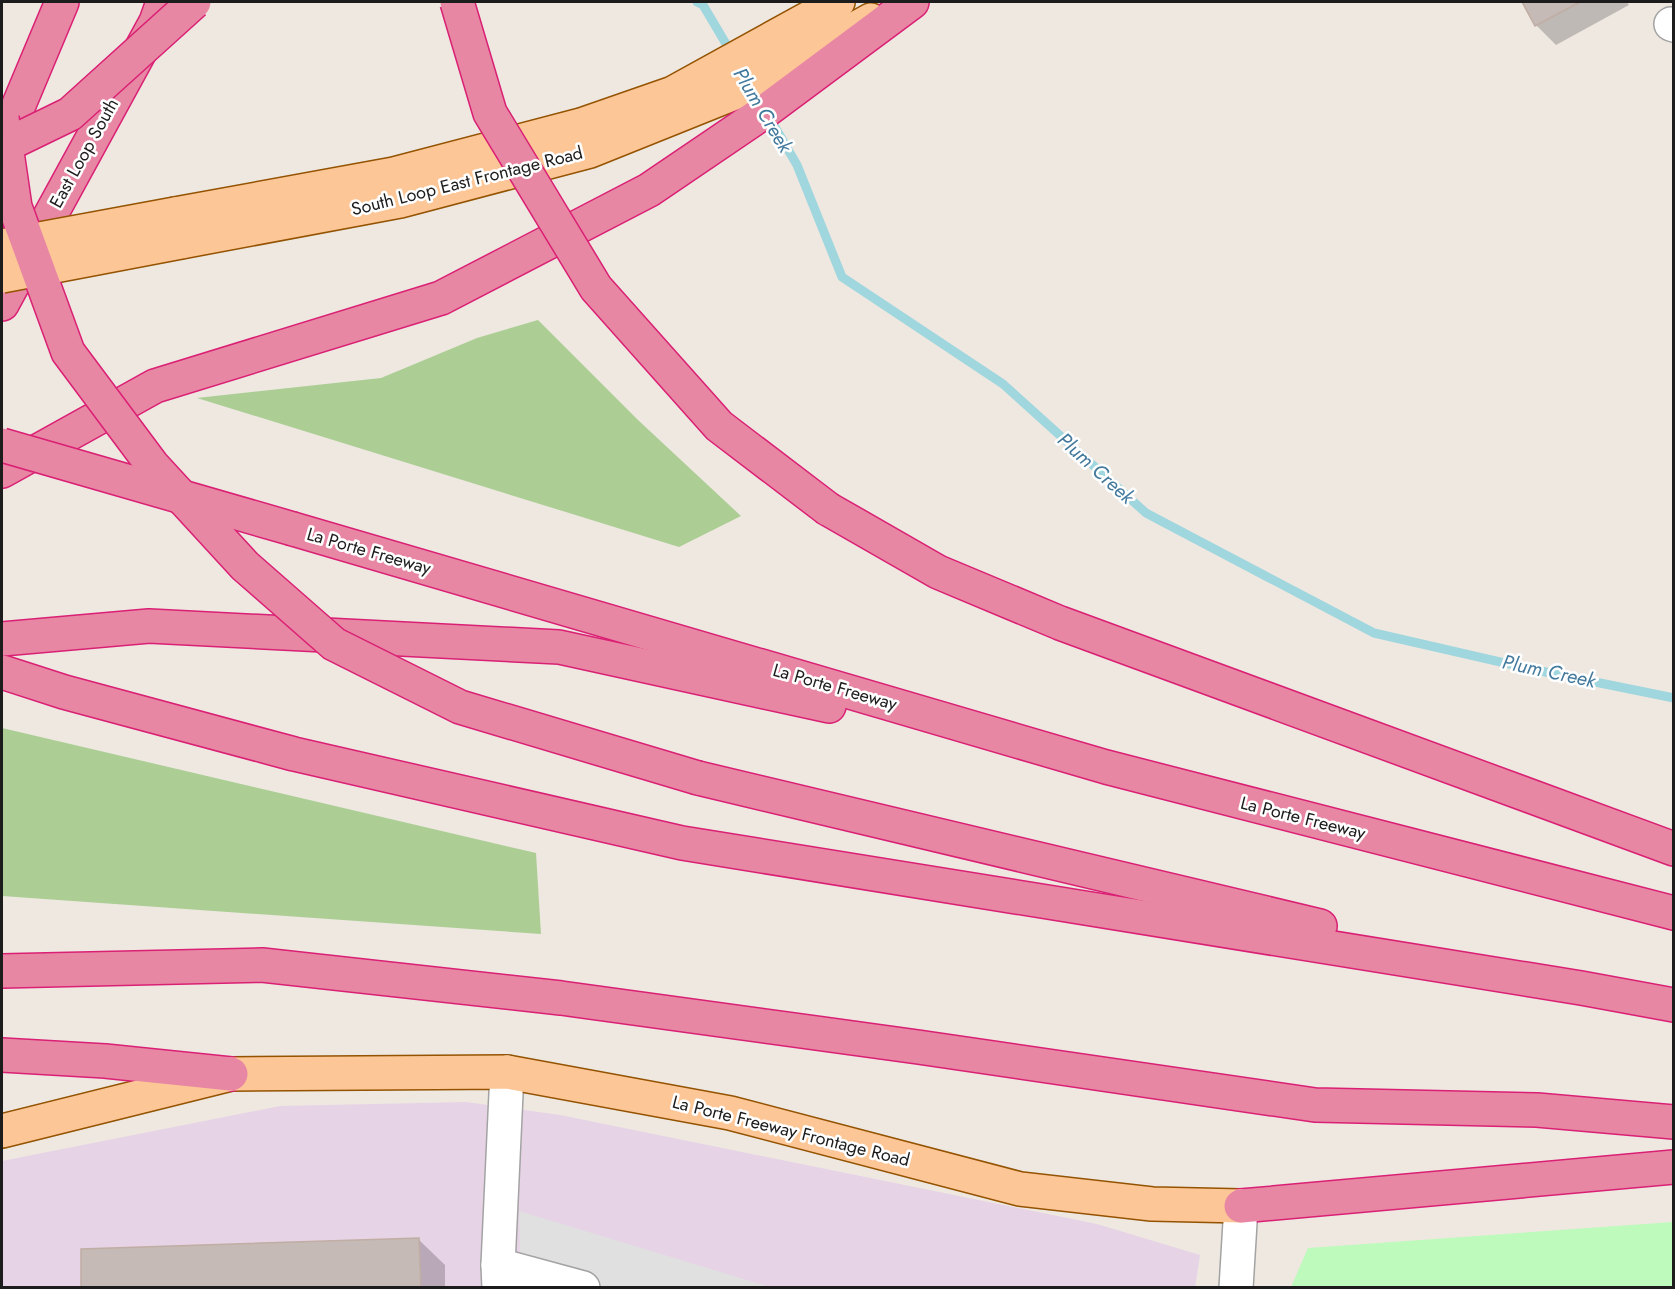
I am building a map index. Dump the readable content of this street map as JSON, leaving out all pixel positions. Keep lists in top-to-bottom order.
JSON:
{
  "streets": {
    "highway": ["East Loop South", "La Porte Freeway"],
    "main road": ["South Loop East Frontage Road", "La Porte Freeway Frontage Road"]
  },
  "water": ["Plum Creek"]
}
